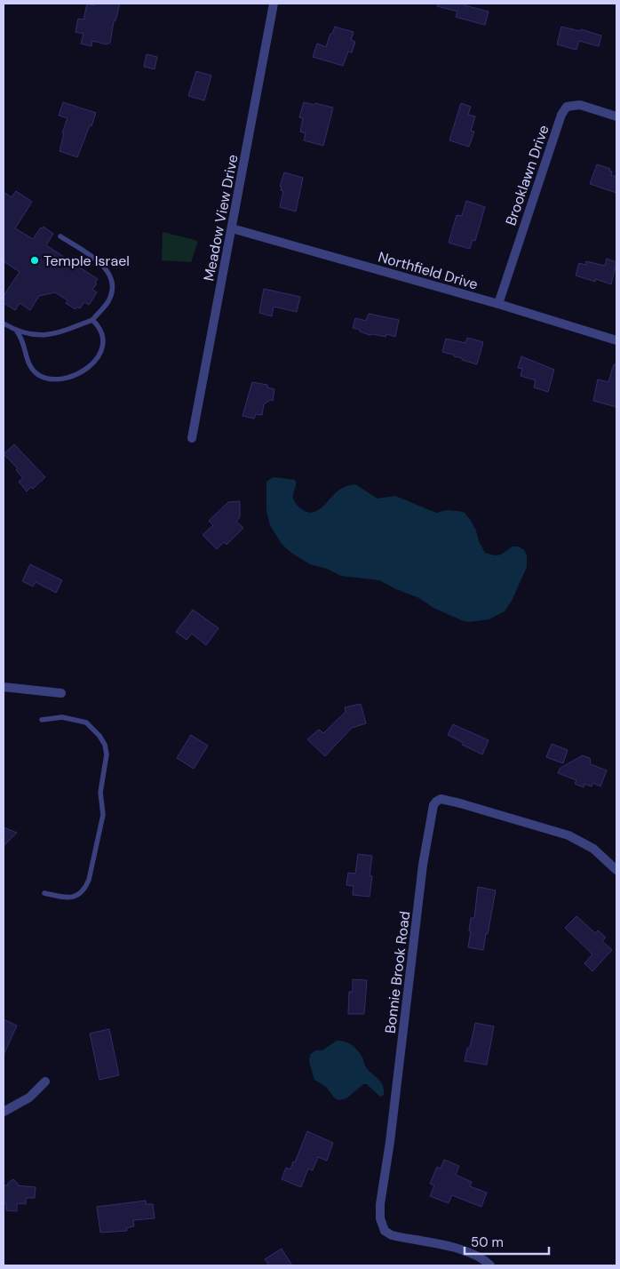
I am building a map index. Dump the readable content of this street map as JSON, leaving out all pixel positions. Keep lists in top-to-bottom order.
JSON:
{
  "streets": {
    "street": [
      "Brooklawn Drive",
      "Meadow View Drive",
      "Northfield Drive",
      "Bonnie Brook Road"
    ]
  },
  "crossings": [
    ["Brooklawn Drive", "Northfield Drive"],
    ["Meadow View Drive", "Northfield Drive"]
  ],
  "places": ["Temple Israel"],
  "scale_bar": "50 m"
}
